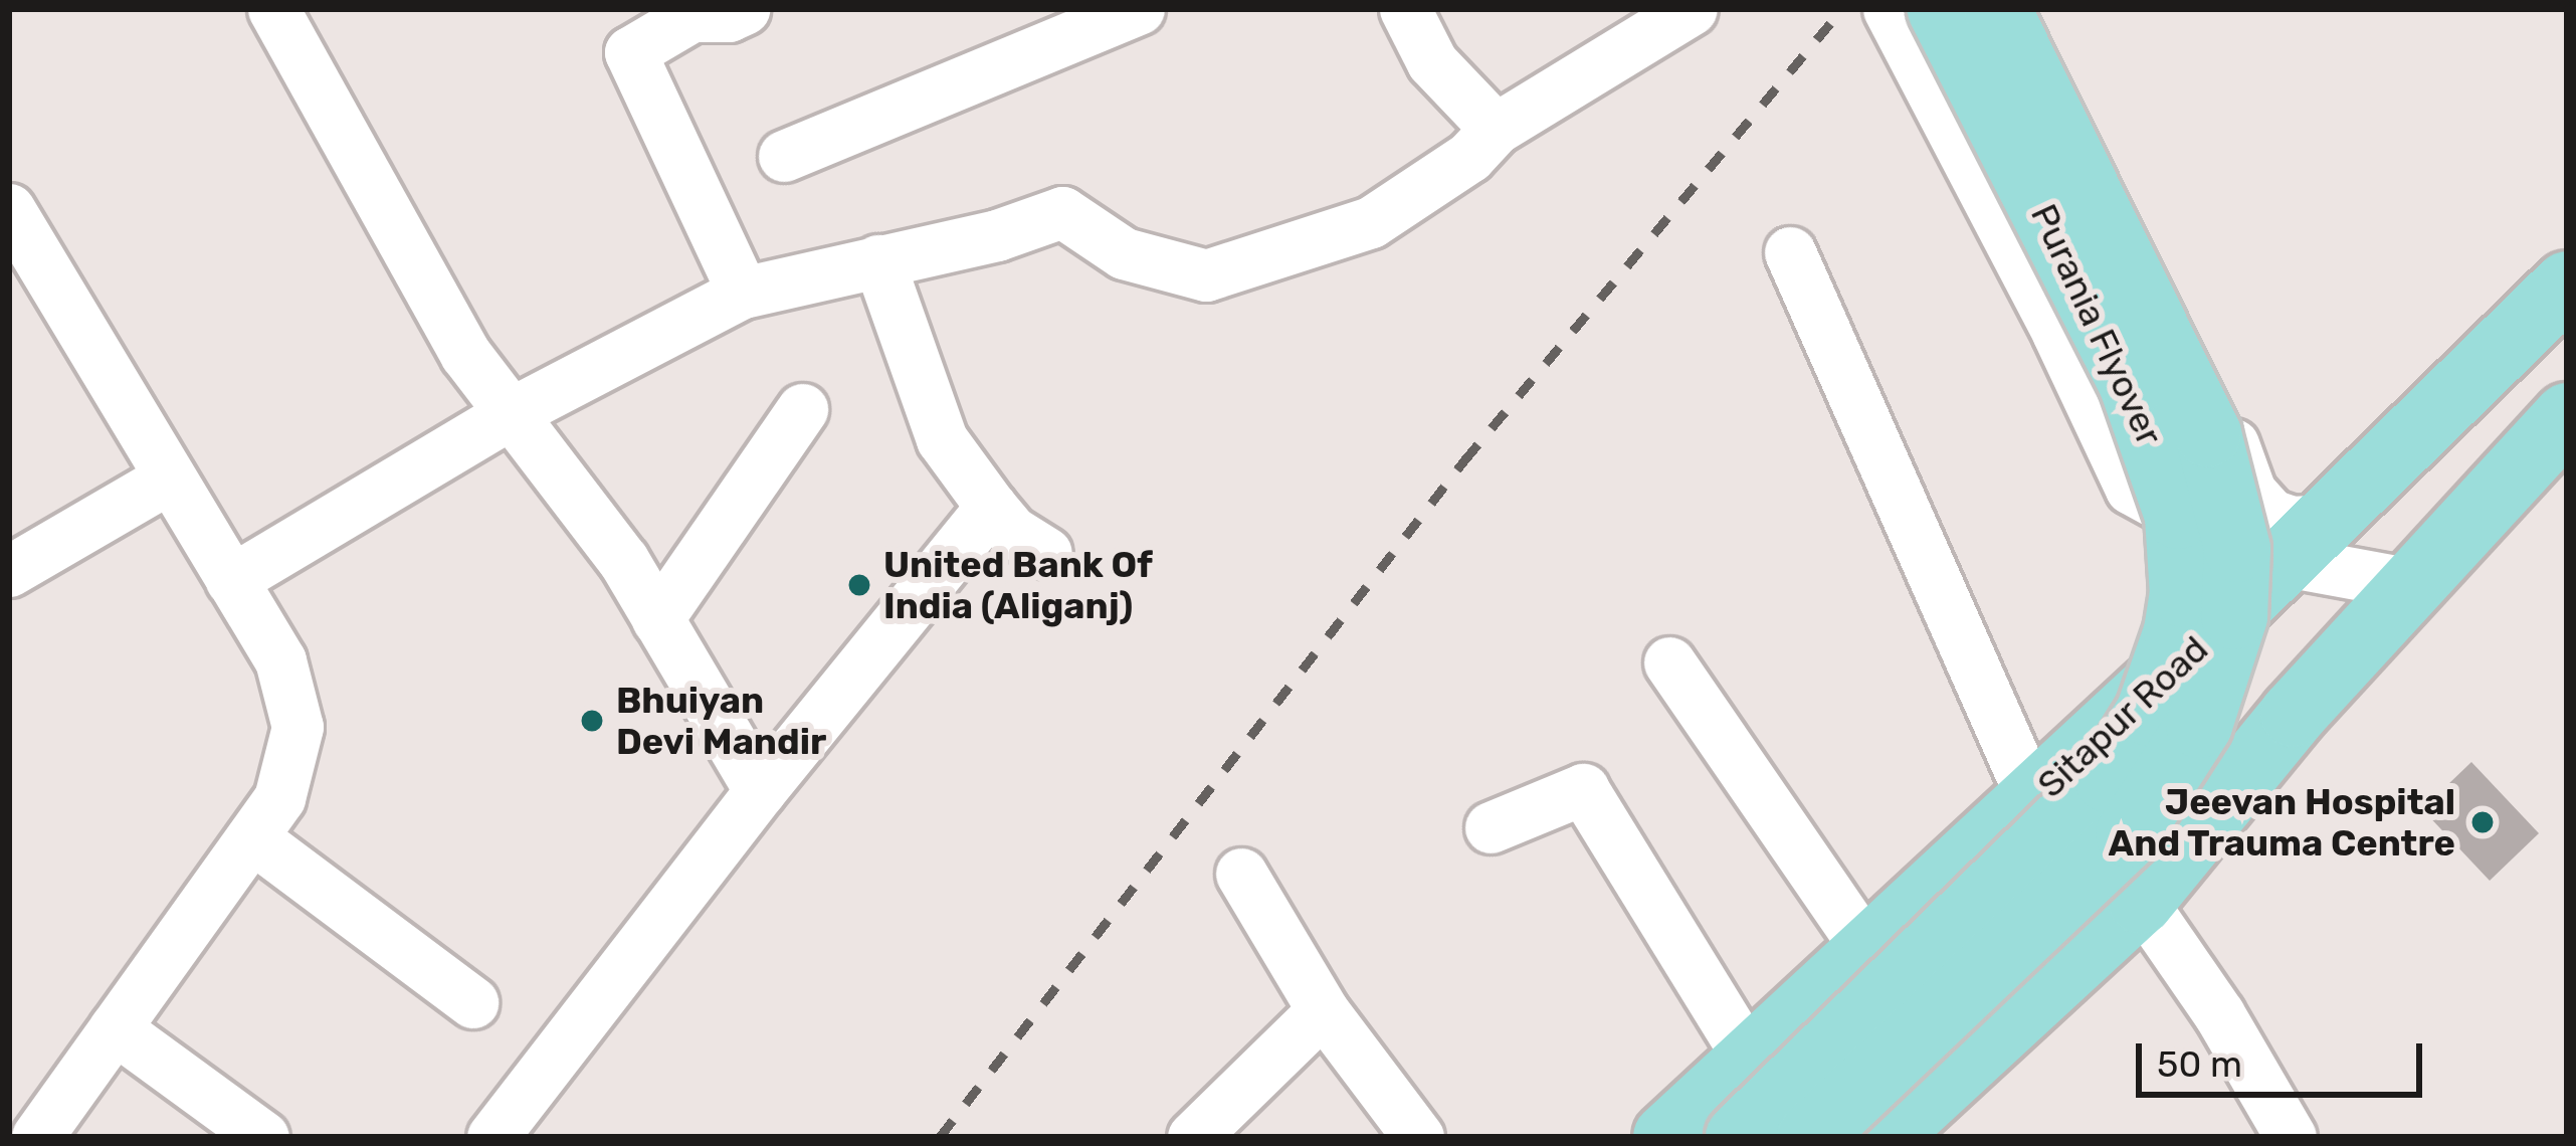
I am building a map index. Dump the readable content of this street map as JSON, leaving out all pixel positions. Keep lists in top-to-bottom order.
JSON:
{
  "streets": {
    "main road": ["Purania Flyover", "Sitapur Road"]
  },
  "places": ["United Bank Of India (Aliganj)", "Bhuiyan Devi Mandir", "Jeevan Hospital And Trauma Centre"],
  "scale_bar": "50 m"
}
